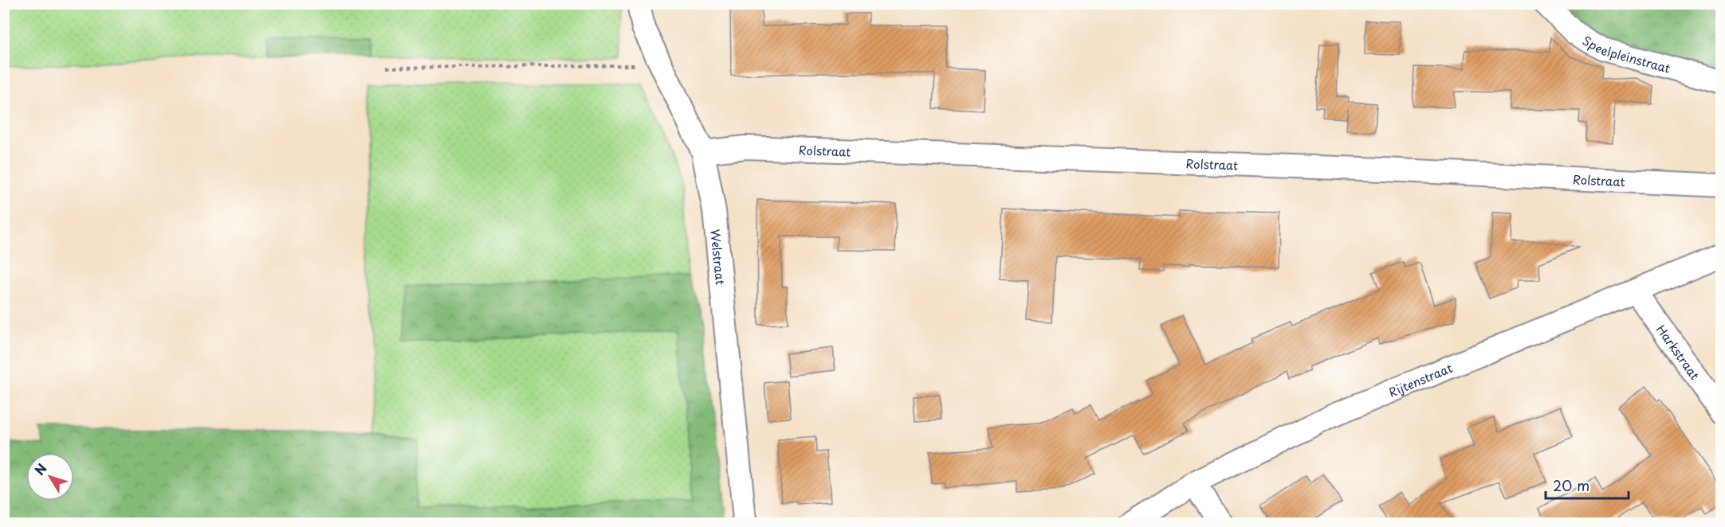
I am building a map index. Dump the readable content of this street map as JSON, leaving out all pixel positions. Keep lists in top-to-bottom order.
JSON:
{
  "streets": {
    "street": [
      "Speelpleinstraat",
      "Rolstraat",
      "Welstraat",
      "Harkstraat",
      "Rijtenstraat"
    ]
  },
  "crossings": [
    ["Rolstraat", "Welstraat"],
    ["Harkstraat", "Rijtenstraat"]
  ],
  "scale_bar": "20 m",
  "north": "top left"
}
